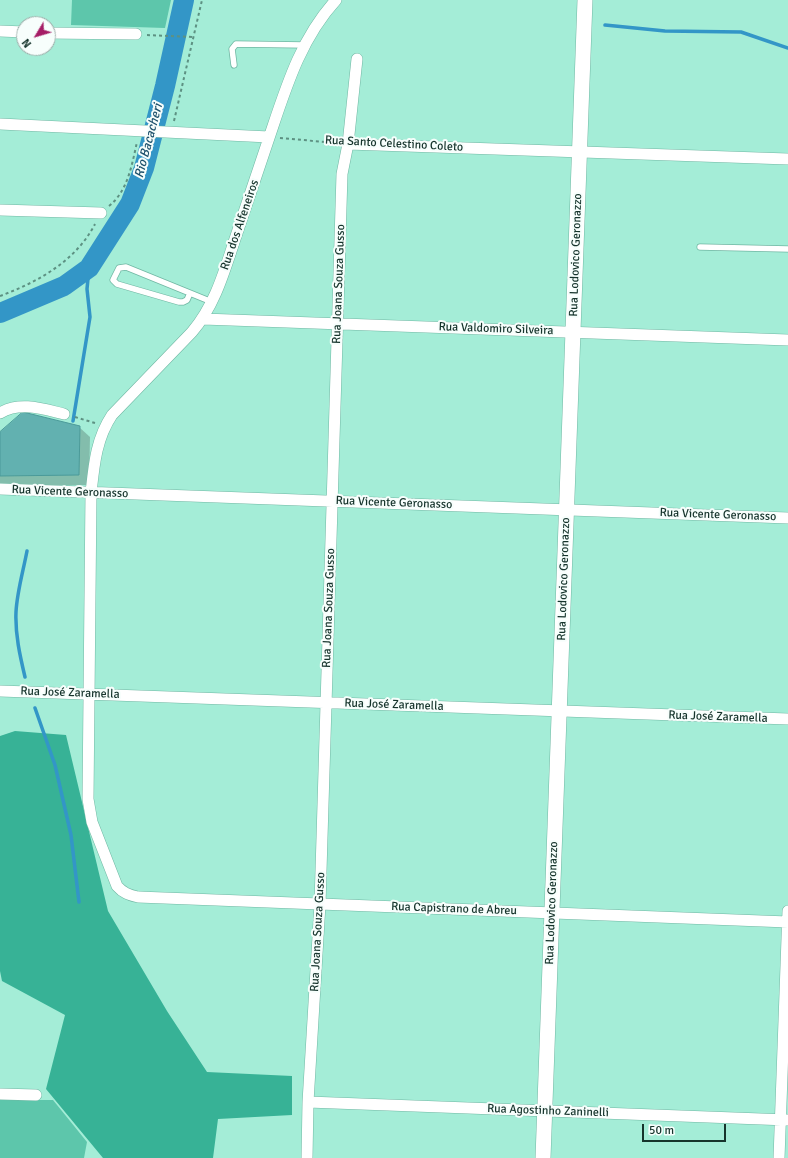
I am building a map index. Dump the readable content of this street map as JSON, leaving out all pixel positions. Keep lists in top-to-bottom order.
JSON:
{
  "streets": {
    "main road": ["Rua Lodovico Geronazzo"],
    "street": [
      "Rua Santo Celestino Coleto",
      "Rua dos Alfeneiros",
      "Rua Joana Souza Gusso",
      "Rua Valdomiro Silveira",
      "Rua Vicente Geronasso",
      "Rua José Zaramella",
      "Rua Capistrano de Abreu",
      "Rua Agostinho Zaninelli"
    ]
  },
  "crossings": [
    ["Rua Santo Celestino Coleto", "Rua dos Alfeneiros"],
    ["Rua Santo Celestino Coleto", "Rua Lodovico Geronazzo"],
    ["Rua Santo Celestino Coleto", "Rua Joana Souza Gusso"],
    ["Rua dos Alfeneiros", "Rua Valdomiro Silveira"],
    ["Rua dos Alfeneiros", "Rua Vicente Geronasso"],
    ["Rua dos Alfeneiros", "Rua José Zaramella"],
    ["Rua dos Alfeneiros", "Rua Capistrano de Abreu"],
    ["Rua Lodovico Geronazzo", "Rua Valdomiro Silveira"],
    ["Rua Lodovico Geronazzo", "Rua Vicente Geronasso"],
    ["Rua Lodovico Geronazzo", "Rua José Zaramella"],
    ["Rua Lodovico Geronazzo", "Rua Capistrano de Abreu"],
    ["Rua Lodovico Geronazzo", "Rua Agostinho Zaninelli"],
    ["Rua Joana Souza Gusso", "Rua Valdomiro Silveira"],
    ["Rua Joana Souza Gusso", "Rua Vicente Geronasso"],
    ["Rua Joana Souza Gusso", "Rua José Zaramella"],
    ["Rua Joana Souza Gusso", "Rua Capistrano de Abreu"],
    ["Rua Joana Souza Gusso", "Rua Agostinho Zaninelli"]
  ],
  "water": ["Rio Bacacheri"],
  "scale_bar": "50 m",
  "north": "bottom left"
}
